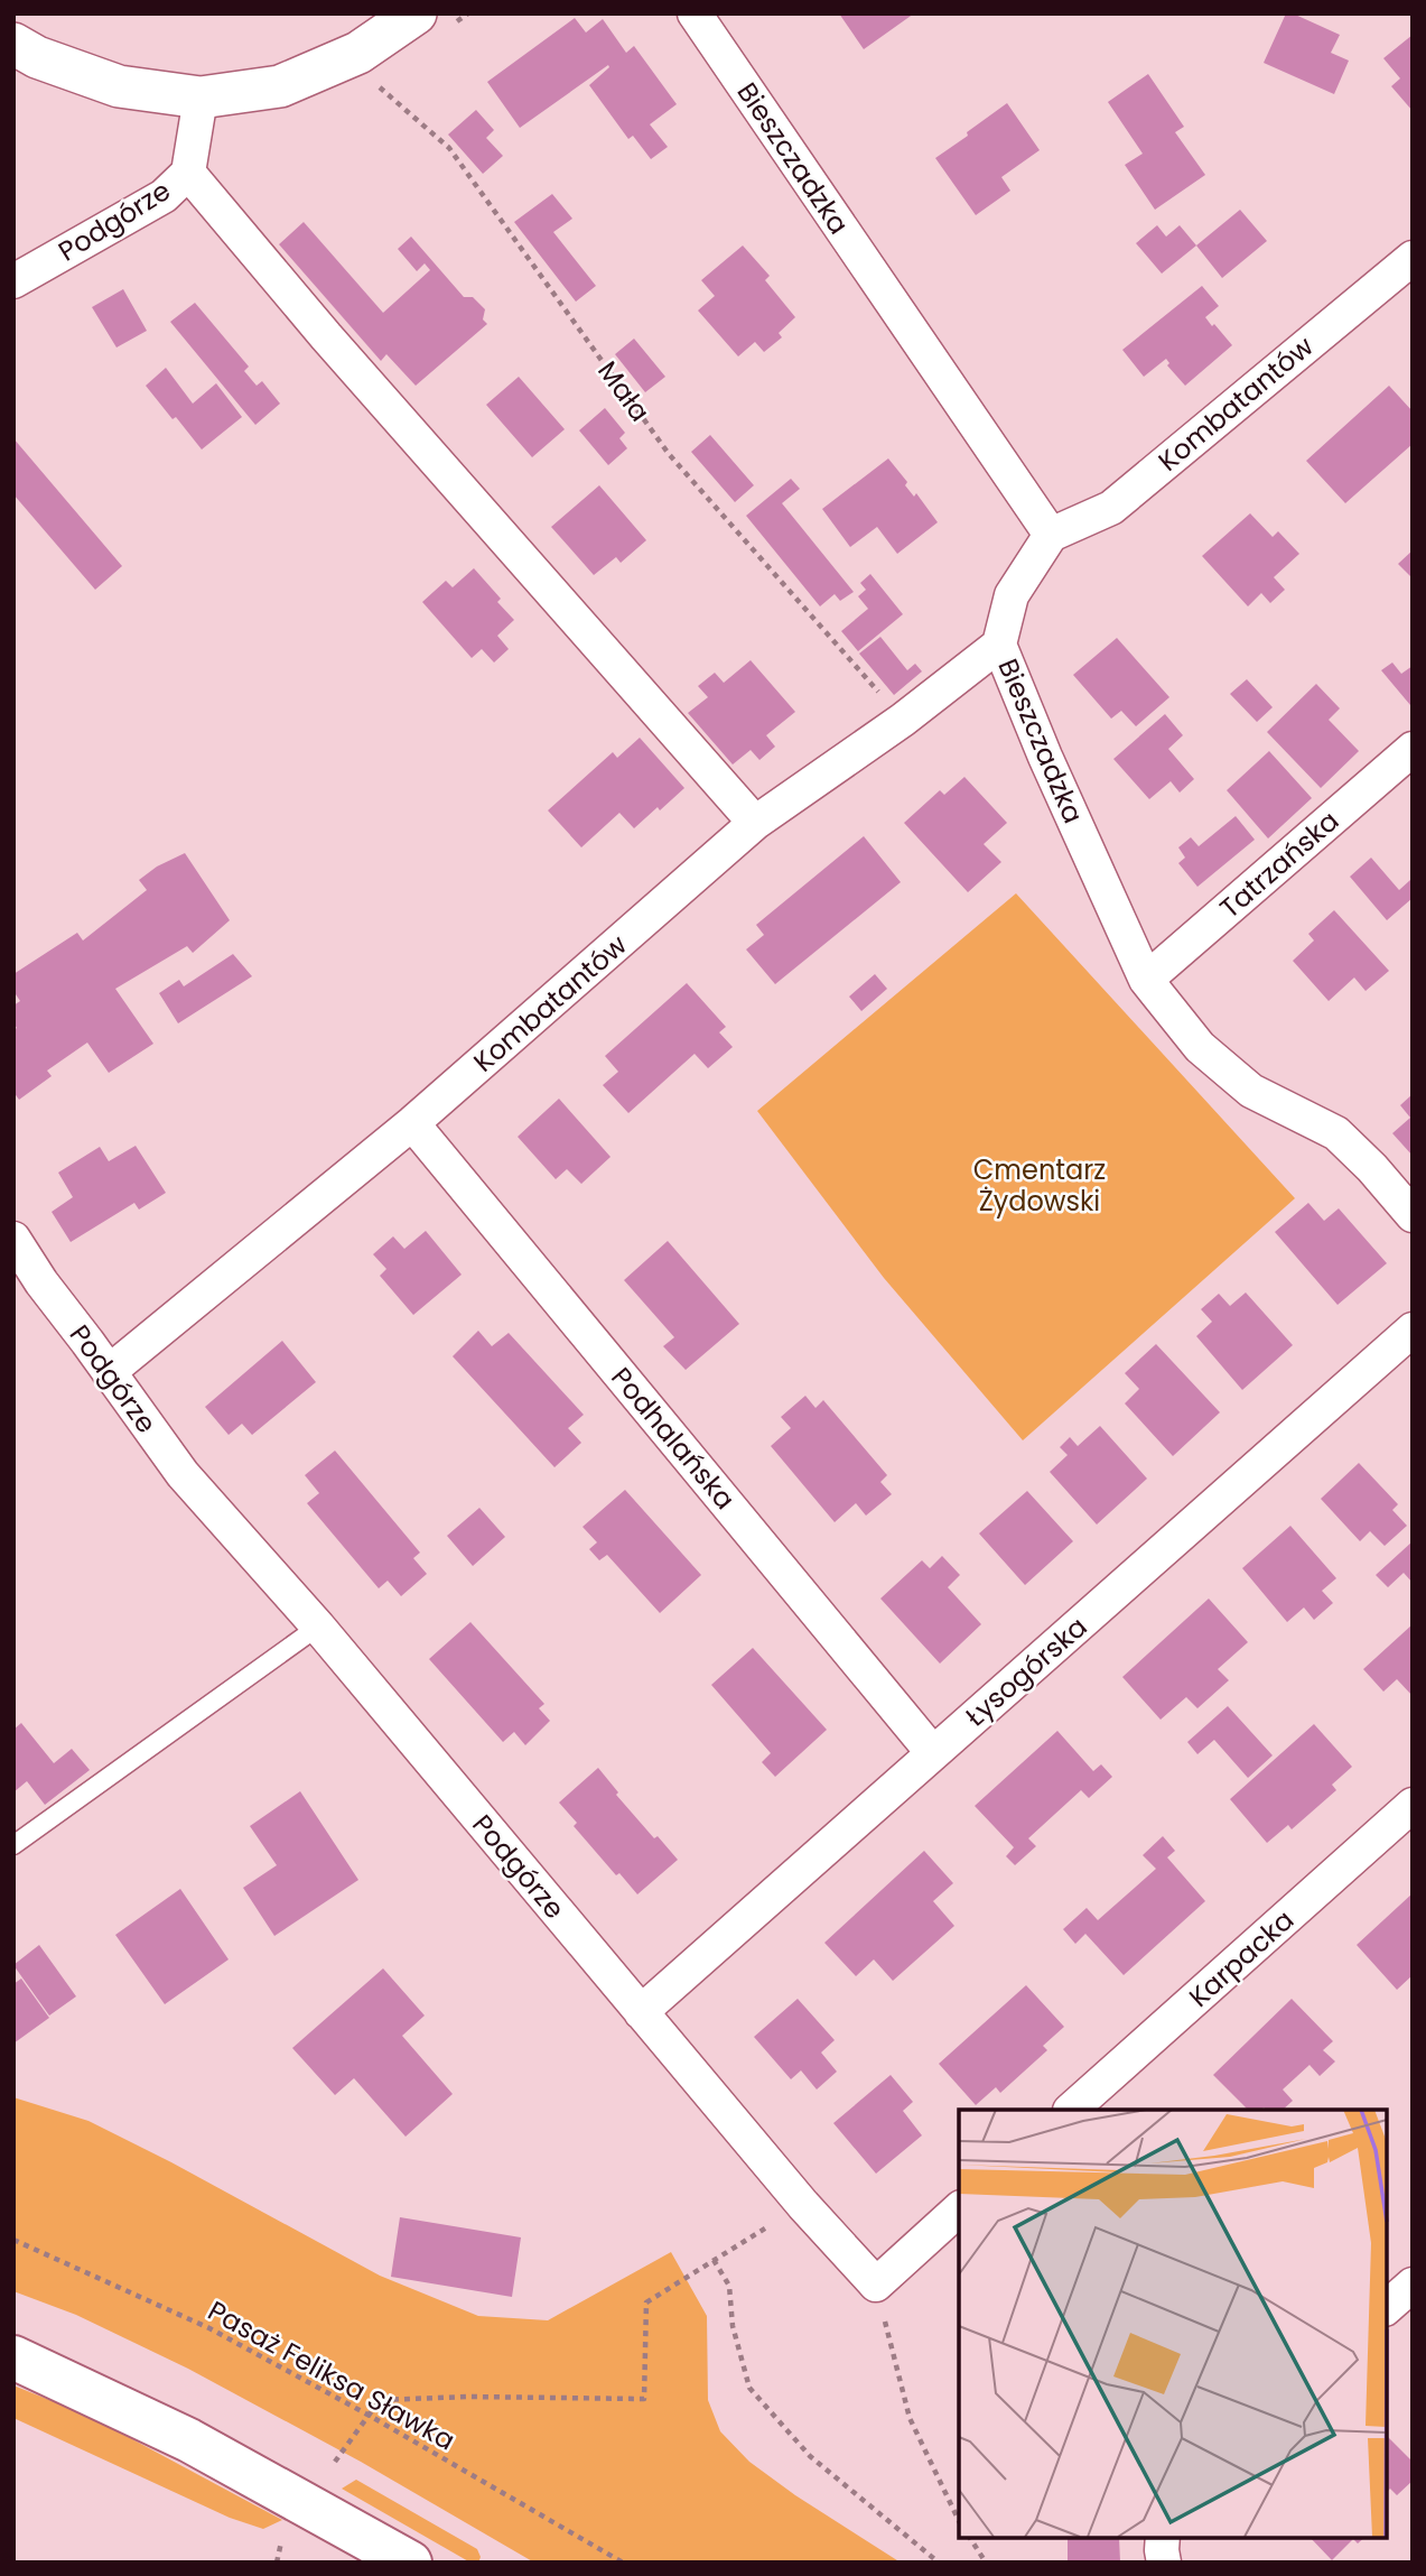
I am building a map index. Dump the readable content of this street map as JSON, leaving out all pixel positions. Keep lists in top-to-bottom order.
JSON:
{
  "streets": {
    "street": [
      "Bieszczadzka",
      "Podgórze",
      "Kombatantów",
      "Tatrzańska",
      "Podhalańska",
      "Łysogórska",
      "Karpacka"
    ],
    "path": ["Mała", "Pasaż Feliksa Sławka"]
  },
  "crossings": [
    ["Bieszczadzka", "Kombatantów"],
    ["Bieszczadzka", "Tatrzańska"],
    ["Podgórze", "Kombatantów"],
    ["Podgórze", "Łysogórska"],
    ["Mała", "Kombatantów"],
    ["Kombatantów", "Podhalańska"],
    ["Podhalańska", "Łysogórska"]
  ],
  "parks": ["Cmentarz Żydowski"]
}
